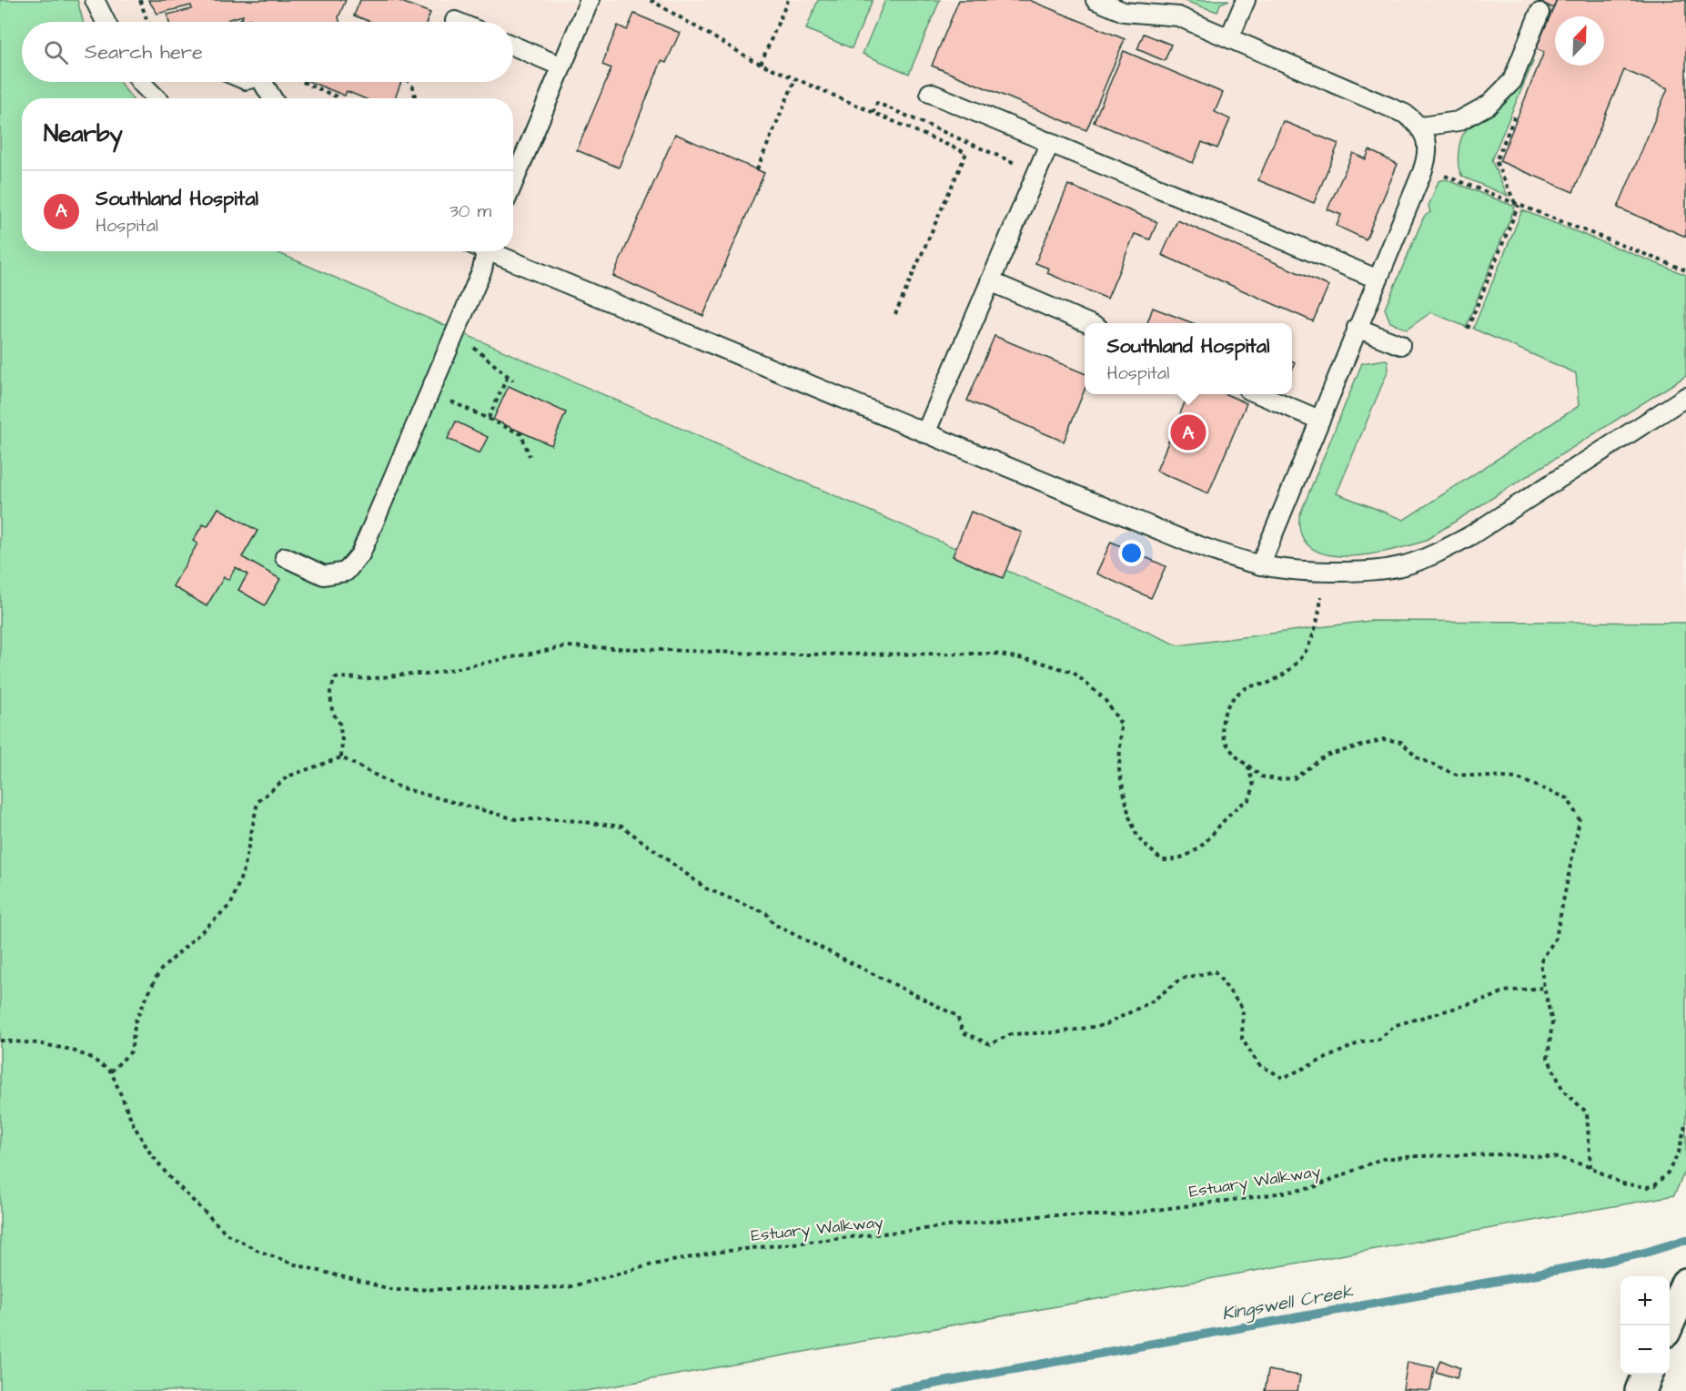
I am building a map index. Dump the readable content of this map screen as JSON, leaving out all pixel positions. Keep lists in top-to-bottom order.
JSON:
{
  "streets": {
    "path": ["Estuary Walkway"]
  },
  "water": ["Kingswell Creek"],
  "north": "top right",
  "page": {
    "search": "Search here",
    "heading": "Nearby",
    "list": [
      {
        "mark": "A",
        "name": "Southland Hospital",
        "note": "Hospital",
        "value": "30 m"
      }
    ],
    "popup": ["Southland Hospital", "Hospital"],
    "pins": "A",
    "map_buttons": ["+", "−"]
  }
}
